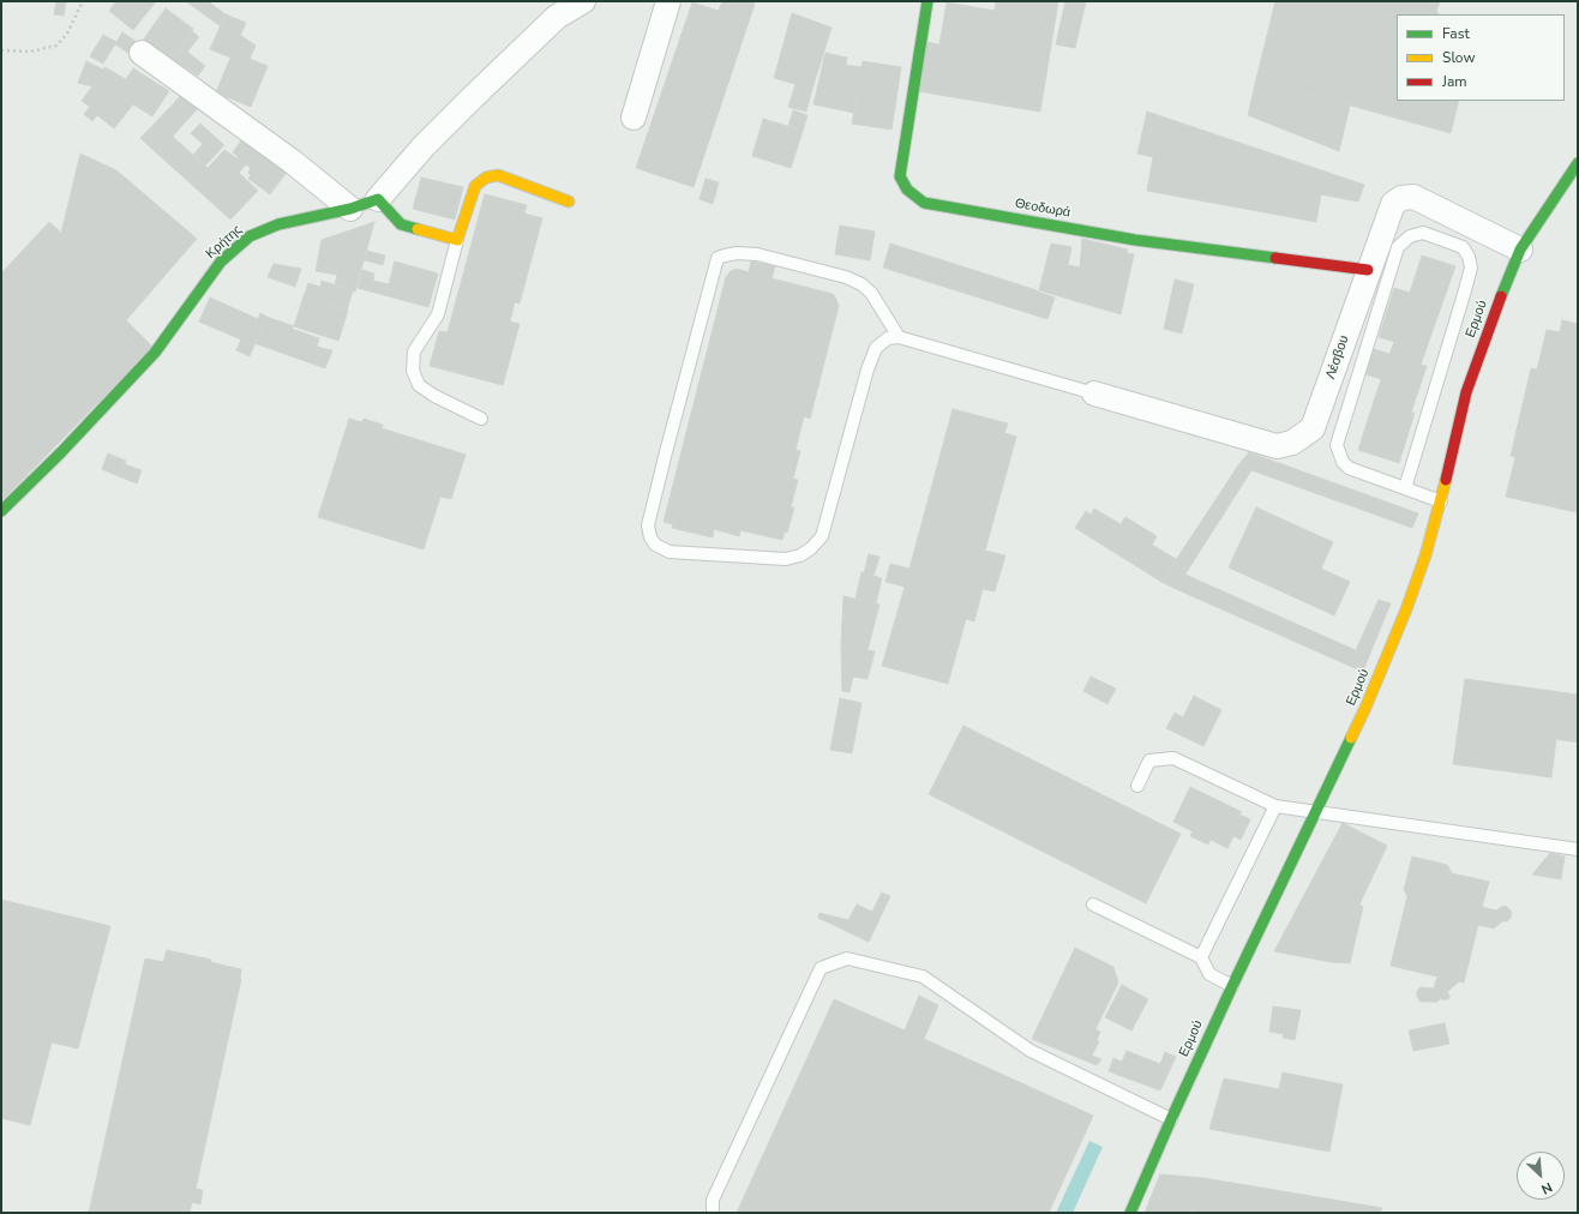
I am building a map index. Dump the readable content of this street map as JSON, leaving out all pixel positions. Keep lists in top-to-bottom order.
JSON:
{
  "streets": {
    "street": [
      "Θεοδωρά",
      "Κρήτης",
      "Ερμού",
      "Λέσβου"
    ]
  },
  "crossings": [
    ["Θεοδωρά", "Λέσβου"],
    ["Ερμού", "Λέσβου"]
  ],
  "legend": ["Fast", "Slow", "Jam"],
  "north": "bottom right"
}
